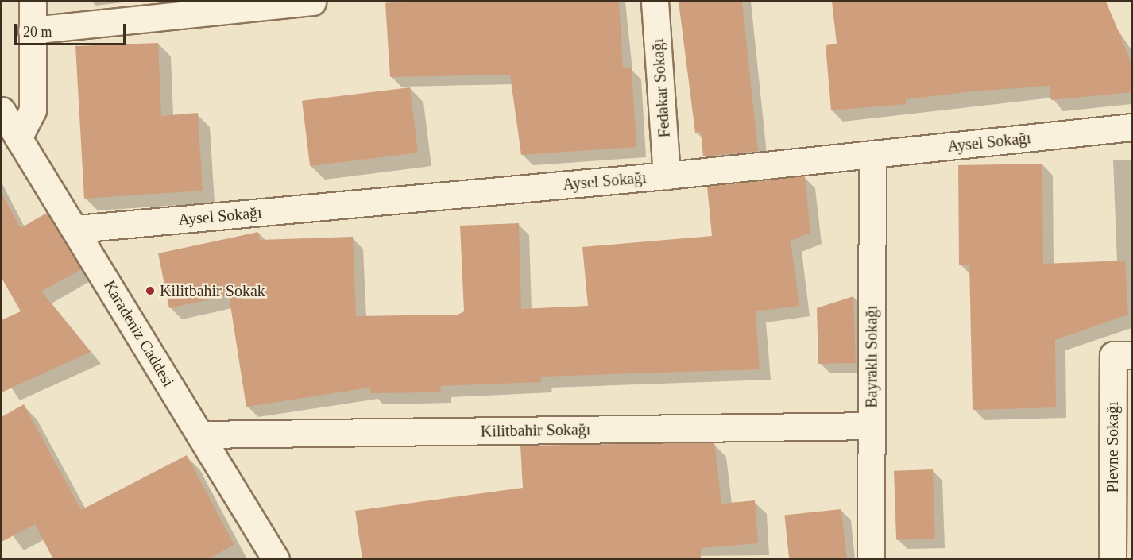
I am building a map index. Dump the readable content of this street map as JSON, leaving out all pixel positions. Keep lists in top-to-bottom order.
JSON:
{
  "streets": {
    "street": [
      "Fedakar Sokağı",
      "Aysel Sokağı",
      "Karadeniz Caddesi",
      "Bayraklı Sokağı",
      "Kilitbahir Sokağı",
      "Plevne Sokağı"
    ]
  },
  "crossings": [
    ["Fedakar Sokağı", "Aysel Sokağı"],
    ["Aysel Sokağı", "Karadeniz Caddesi"],
    ["Aysel Sokağı", "Bayraklı Sokağı"],
    ["Karadeniz Caddesi", "Kilitbahir Sokağı"],
    ["Bayraklı Sokağı", "Kilitbahir Sokağı"]
  ],
  "places": ["Kilitbahir Sokak"],
  "scale_bar": "20 m"
}
